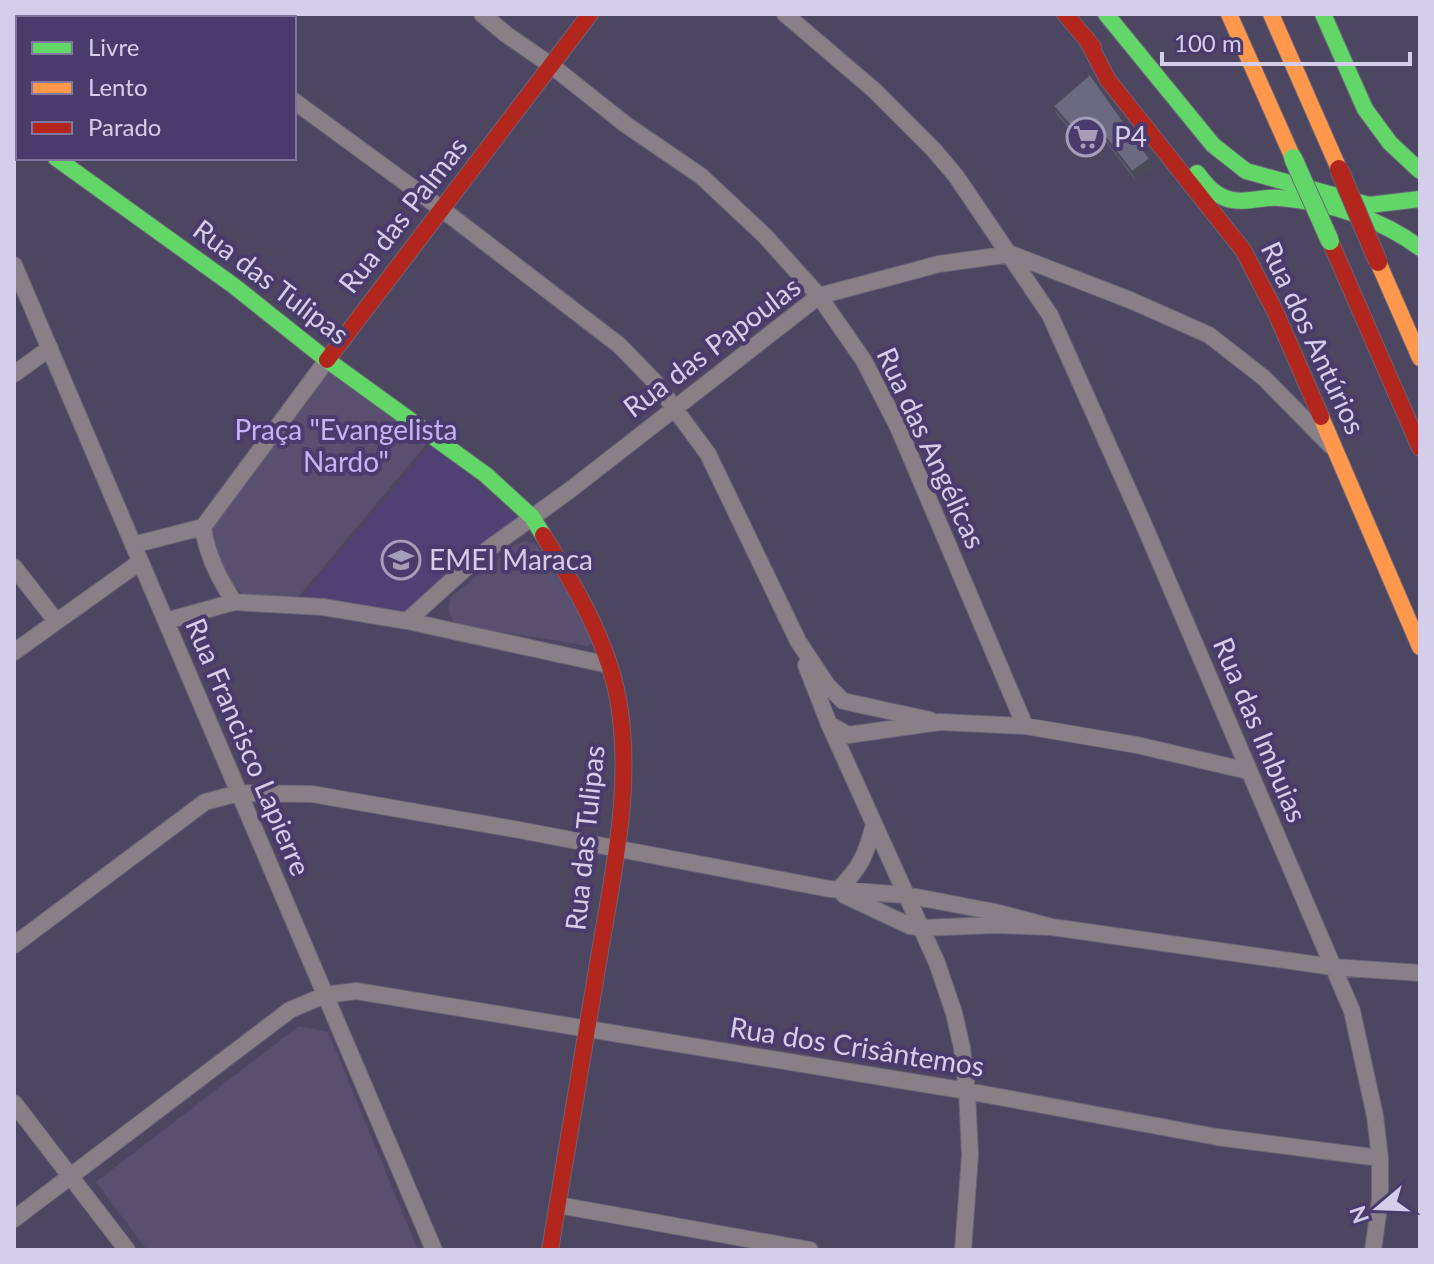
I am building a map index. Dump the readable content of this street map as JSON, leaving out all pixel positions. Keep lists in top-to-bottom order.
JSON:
{
  "streets": {
    "main road": ["Rua das Palmas", "Rua das Tulipas", "Rua dos Antúrios"],
    "street": [
      "Rua das Papoulas",
      "Rua das Angélicas",
      "Rua das Imbuias",
      "Rua Francisco Lapierre",
      "Rua dos Crisântemos"
    ]
  },
  "crossings": [
    ["Rua das Palmas", "Rua das Tulipas"],
    ["Rua das Palmas", "Rua das Angélicas"],
    ["Rua das Tulipas", "Rua das Papoulas"],
    ["Rua das Tulipas", "Rua dos Crisântemos"],
    ["Rua dos Antúrios", "Rua das Papoulas"],
    ["Rua das Papoulas", "Rua das Angélicas"],
    ["Rua das Papoulas", "Rua das Imbuias"],
    ["Rua das Imbuias", "Rua dos Crisântemos"],
    ["Rua Francisco Lapierre", "Rua dos Crisântemos"]
  ],
  "parks": ["Praça \"Evangelista Nardo\""],
  "places": {
    "supermarket": ["P4"],
    "school or university": ["EMEI Maraca"]
  },
  "legend": ["Livre", "Lento", "Parado"],
  "scale_bar": "100 m",
  "north": "left"
}
